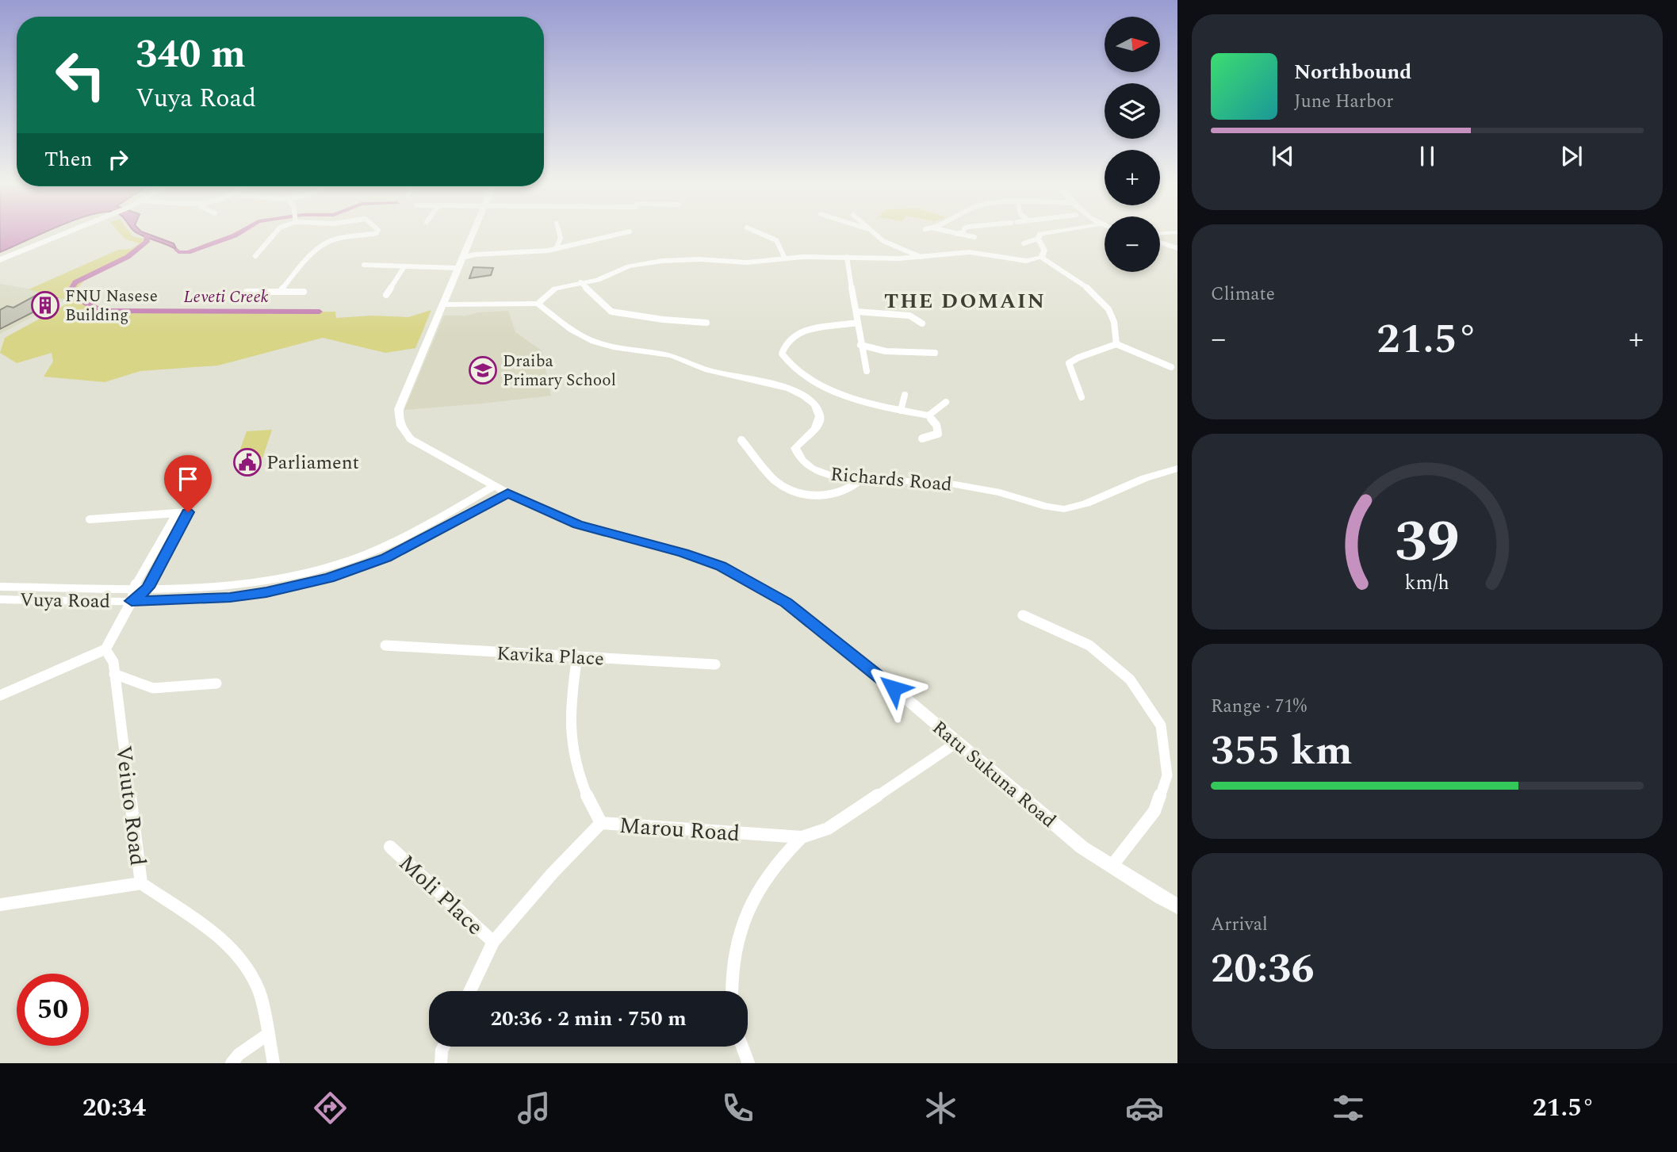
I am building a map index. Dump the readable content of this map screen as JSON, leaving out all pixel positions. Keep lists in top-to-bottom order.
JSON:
{
  "streets": {
    "main road": ["Richards Road", "Vuya Road", "Ratu Sukuna Road"],
    "street": [
      "Kavika Place",
      "Veiuto Road",
      "Marou Road",
      "Moli Place"
    ]
  },
  "crossings": [
    ["Vuya Road", "Ratu Sukuna Road"],
    ["Ratu Sukuna Road", "Marou Road"],
    ["Marou Road", "Moli Place"]
  ],
  "districts": ["THE DOMAIN"],
  "water": ["Leveti Creek"],
  "places": {
    "building": ["FNU Nasese Building"],
    "school or university": ["Draiba Primary School"],
    "public building": ["Parliament"]
  },
  "north": "right",
  "page": {
    "map_buttons": ["+", "−"],
    "turn": ["340 m", "Vuya Road"],
    "song": ["Northbound", "June Harbor"],
    "then": "Then",
    "tile": [
      "Climate",
      ["Range · 71%", "355 km"],
      ["Arrival", "20:36"]
    ],
    "heat": ["−", "21.5°", "+"],
    "limit": "50",
    "trip": "20:36 · 2 min · 750 m",
    "tabs": ["20:34", "21.5°"],
    "gauge": ["39", "km/h"]
  }
}
